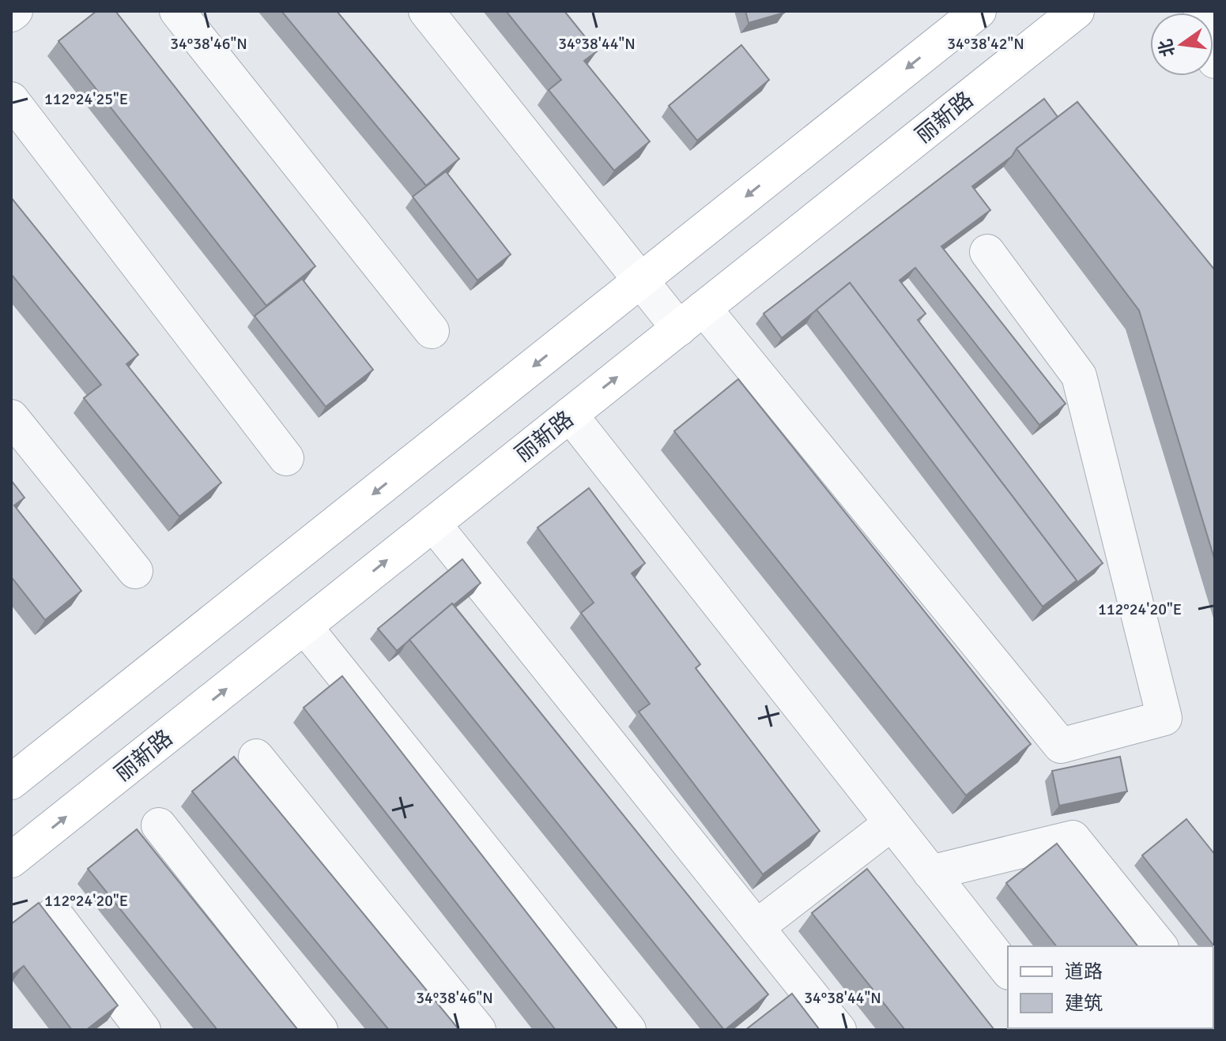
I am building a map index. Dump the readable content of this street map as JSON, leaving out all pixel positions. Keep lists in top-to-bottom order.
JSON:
{
  "streets": {
    "main road": ["丽新路"]
  },
  "legend": ["道路", "建筑"],
  "north": "left",
  "coordinates": [
    "34°38'46\"N",
    "34°38'44\"N",
    "34°38'42\"N",
    "112°24'25\"E",
    "112°24'20\"E"
  ]
}
